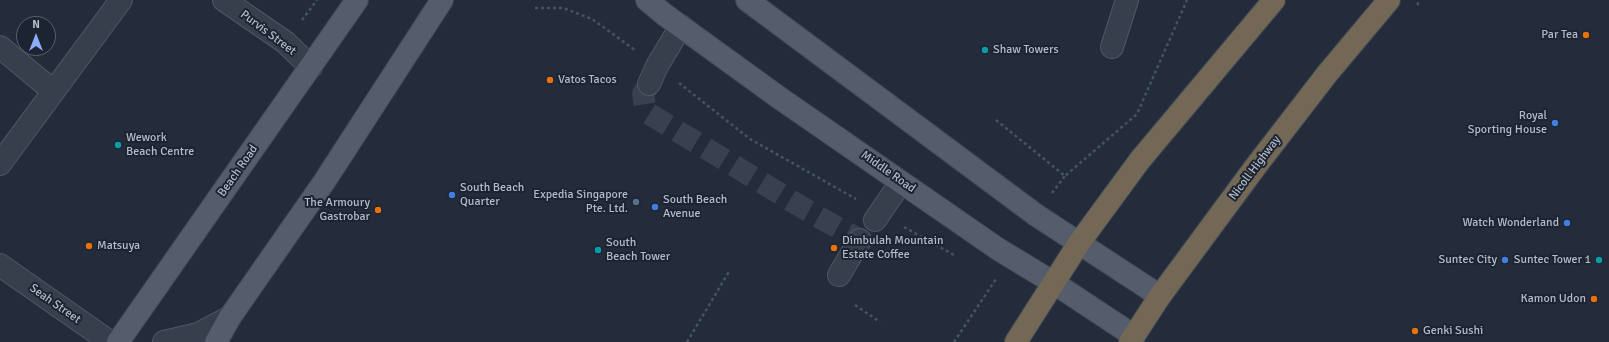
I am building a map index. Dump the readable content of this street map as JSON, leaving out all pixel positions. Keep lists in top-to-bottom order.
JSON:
{
  "streets": {
    "highway": ["Nicoll Highway"],
    "main road": ["Beach Road", "Middle Road"],
    "street": ["Purvis Street", "Seah Street"]
  },
  "crossings": [
    ["Purvis Street", "Beach Road"],
    ["Nicoll Highway", "Middle Road"]
  ],
  "places": [
    "Par Tea",
    "Shaw Towers",
    "Vatos Tacos",
    "Royal Sporting House",
    "Wework Beach Centre",
    "South Beach Quarter",
    "Expedia Singapore Pte. Ltd.",
    "South Beach Avenue",
    "The Armoury Gastrobar",
    "Watch Wonderland",
    "Matsuya",
    "Dimbulah Mountain Estate Coffee",
    "South Beach Tower",
    "Suntec City",
    "Suntec Tower 1",
    "Kamon Udon",
    "Genki Sushi"
  ],
  "north": "top"
}
